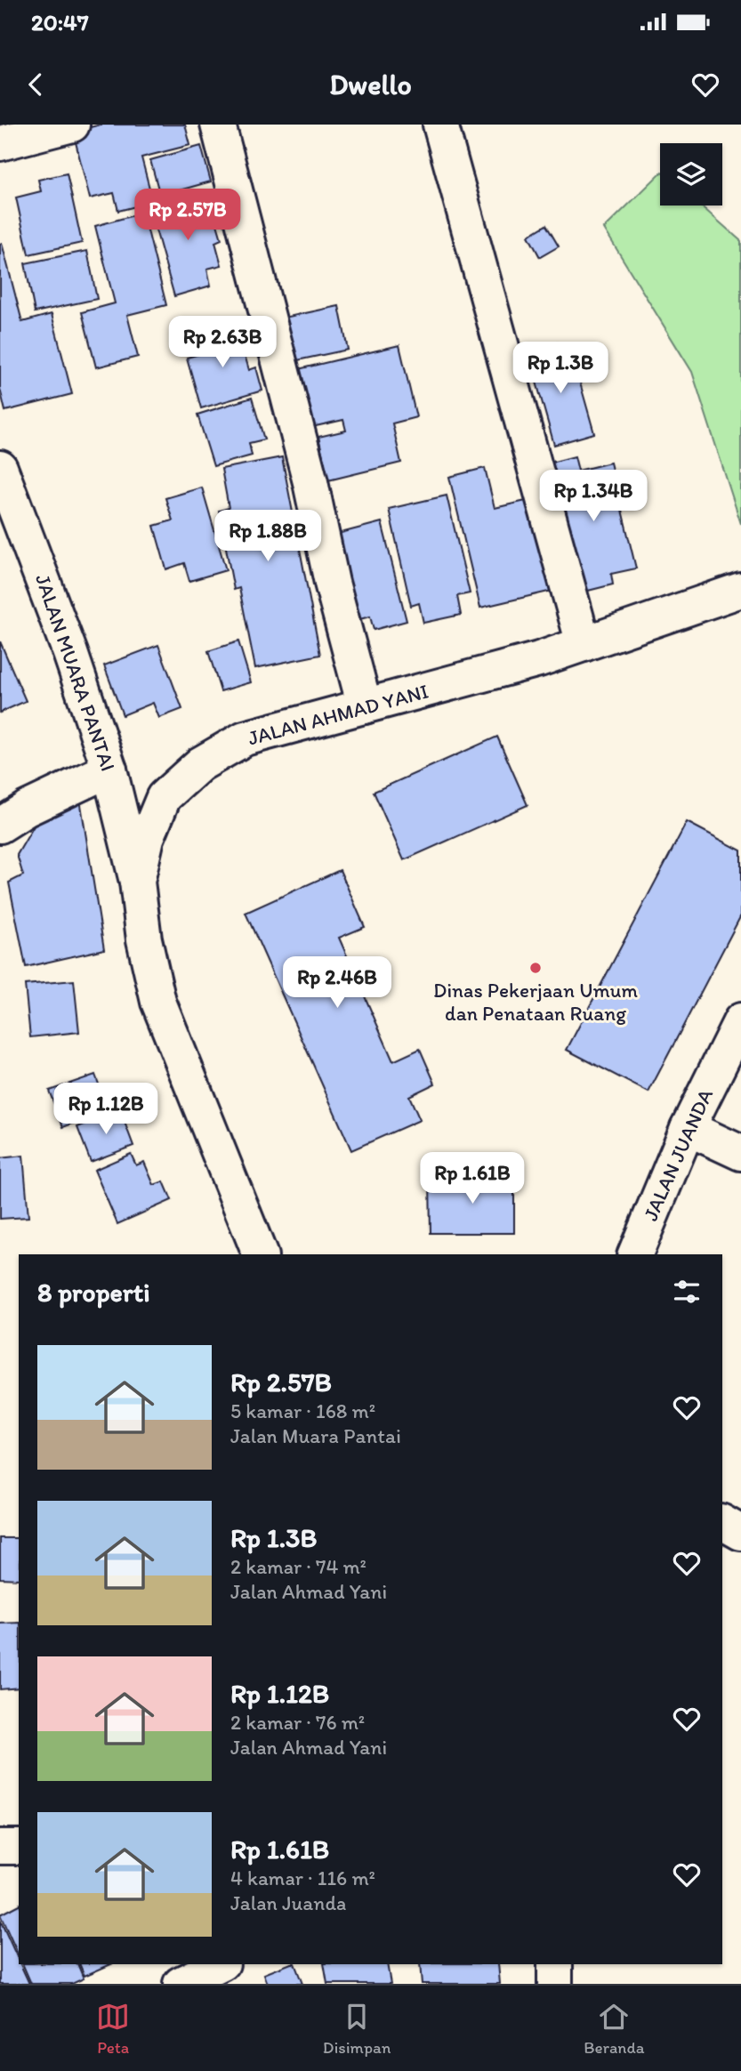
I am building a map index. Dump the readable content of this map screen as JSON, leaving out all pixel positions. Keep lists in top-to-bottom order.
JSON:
{
  "streets": {
    "main road": ["JALAN MUARA PANTAI", "JALAN AHMAD YANI", "JALAN JUANDA"]
  },
  "crossings": [
    ["JALAN MUARA PANTAI", "JALAN AHMAD YANI"]
  ],
  "places": ["Dinas Pekerjaan Umum dan Penataan Ruang"],
  "page": {
    "status": "20:47",
    "header": "Dwello",
    "price": [
      "Rp 2.57B",
      "Rp 2.63B",
      "Rp 1.3B",
      "Rp 1.34B",
      "Rp 1.88B",
      "Rp 2.46B",
      "Rp 1.12B",
      "Rp 1.61B"
    ],
    "heading": "8 properti",
    "list": [
      {
        "name": "Rp 2.57B",
        "note": "5 kamar · 168 m² · Jalan Muara Pantai"
      },
      {
        "name": "Rp 1.3B",
        "note": "2 kamar · 74 m² · Jalan Ahmad Yani"
      },
      {
        "name": "Rp 1.12B",
        "note": "2 kamar · 76 m² · Jalan Ahmad Yani"
      },
      {
        "name": "Rp 1.61B",
        "note": "4 kamar · 116 m² · Jalan Juanda"
      }
    ],
    "tabs": ["Peta", "Disimpan", "Beranda"]
  }
}
